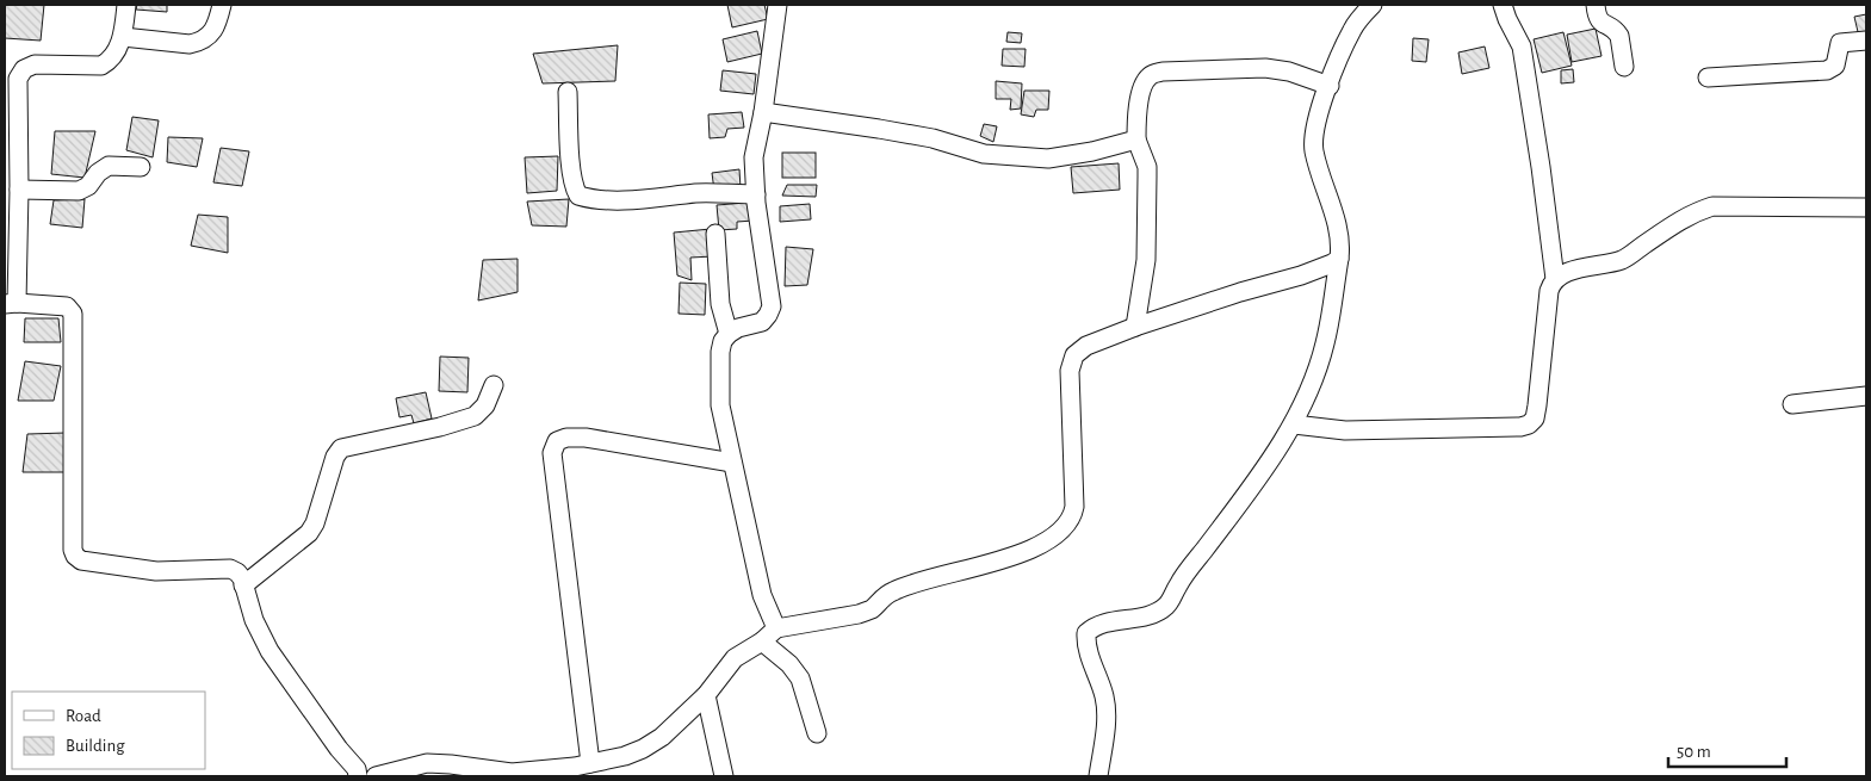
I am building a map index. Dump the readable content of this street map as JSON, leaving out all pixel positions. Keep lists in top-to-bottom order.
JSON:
{
  "legend": ["Road", "Building"],
  "scale_bar": "50 m"
}
